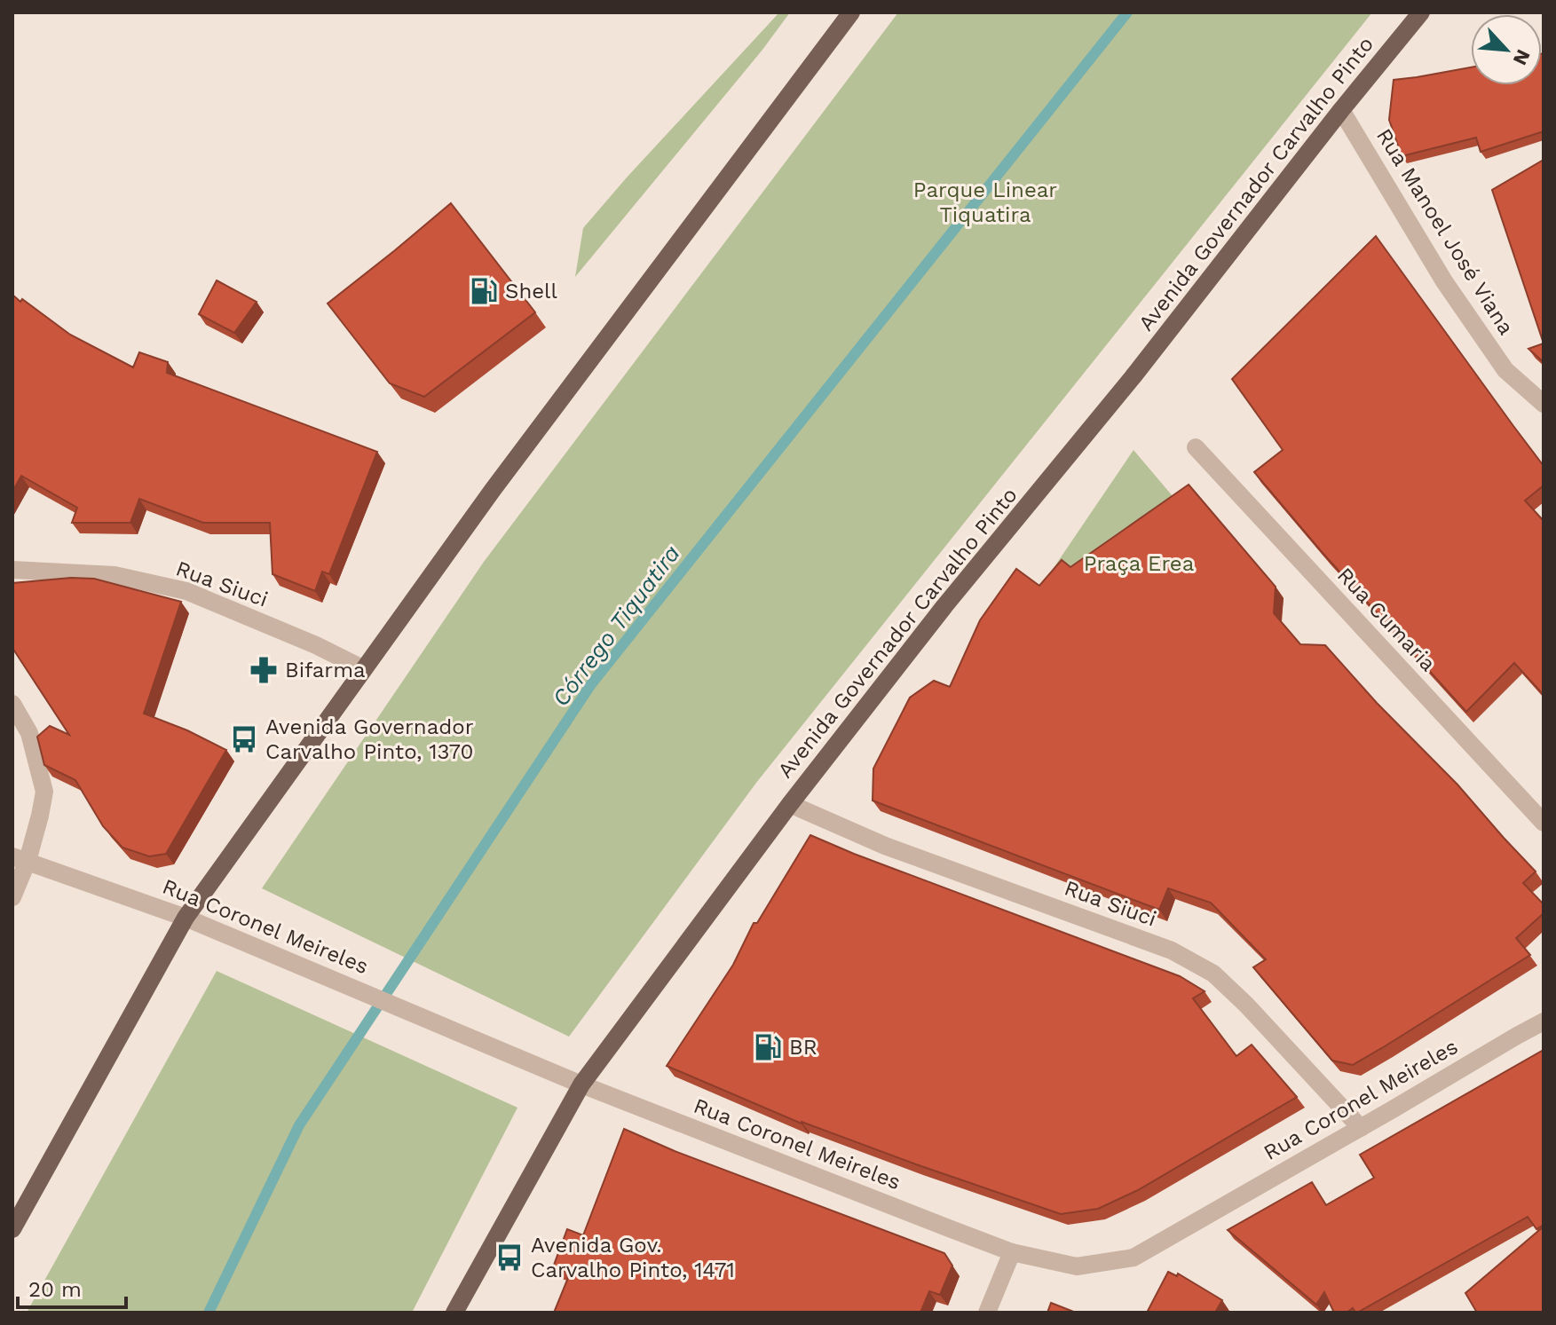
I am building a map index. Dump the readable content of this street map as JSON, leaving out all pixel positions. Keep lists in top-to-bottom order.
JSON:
{
  "streets": {
    "main road": ["Avenida Governador Carvalho Pinto"],
    "street": [
      "Rua Manoel José Viana",
      "Rua Siuci",
      "Rua Cumaria",
      "Rua Coronel Meireles"
    ]
  },
  "crossings": [
    ["Avenida Governador Carvalho Pinto", "Rua Manoel José Viana"],
    ["Avenida Governador Carvalho Pinto", "Rua Siuci"],
    ["Avenida Governador Carvalho Pinto", "Rua Coronel Meireles"],
    ["Rua Siuci", "Rua Coronel Meireles"]
  ],
  "water": ["Córrego Tiquatira"],
  "parks": ["Parque Linear Tiquatira", "Praça Erea"],
  "places": {
    "fuel station": ["Shell", "BR"],
    "pharmacy": ["Bifarma"],
    "bus stop": ["Avenida Governador Carvalho Pinto, 1370", "Avenida Gov. Carvalho Pinto, 1471"]
  },
  "scale_bar": "20 m",
  "north": "bottom right"
}
